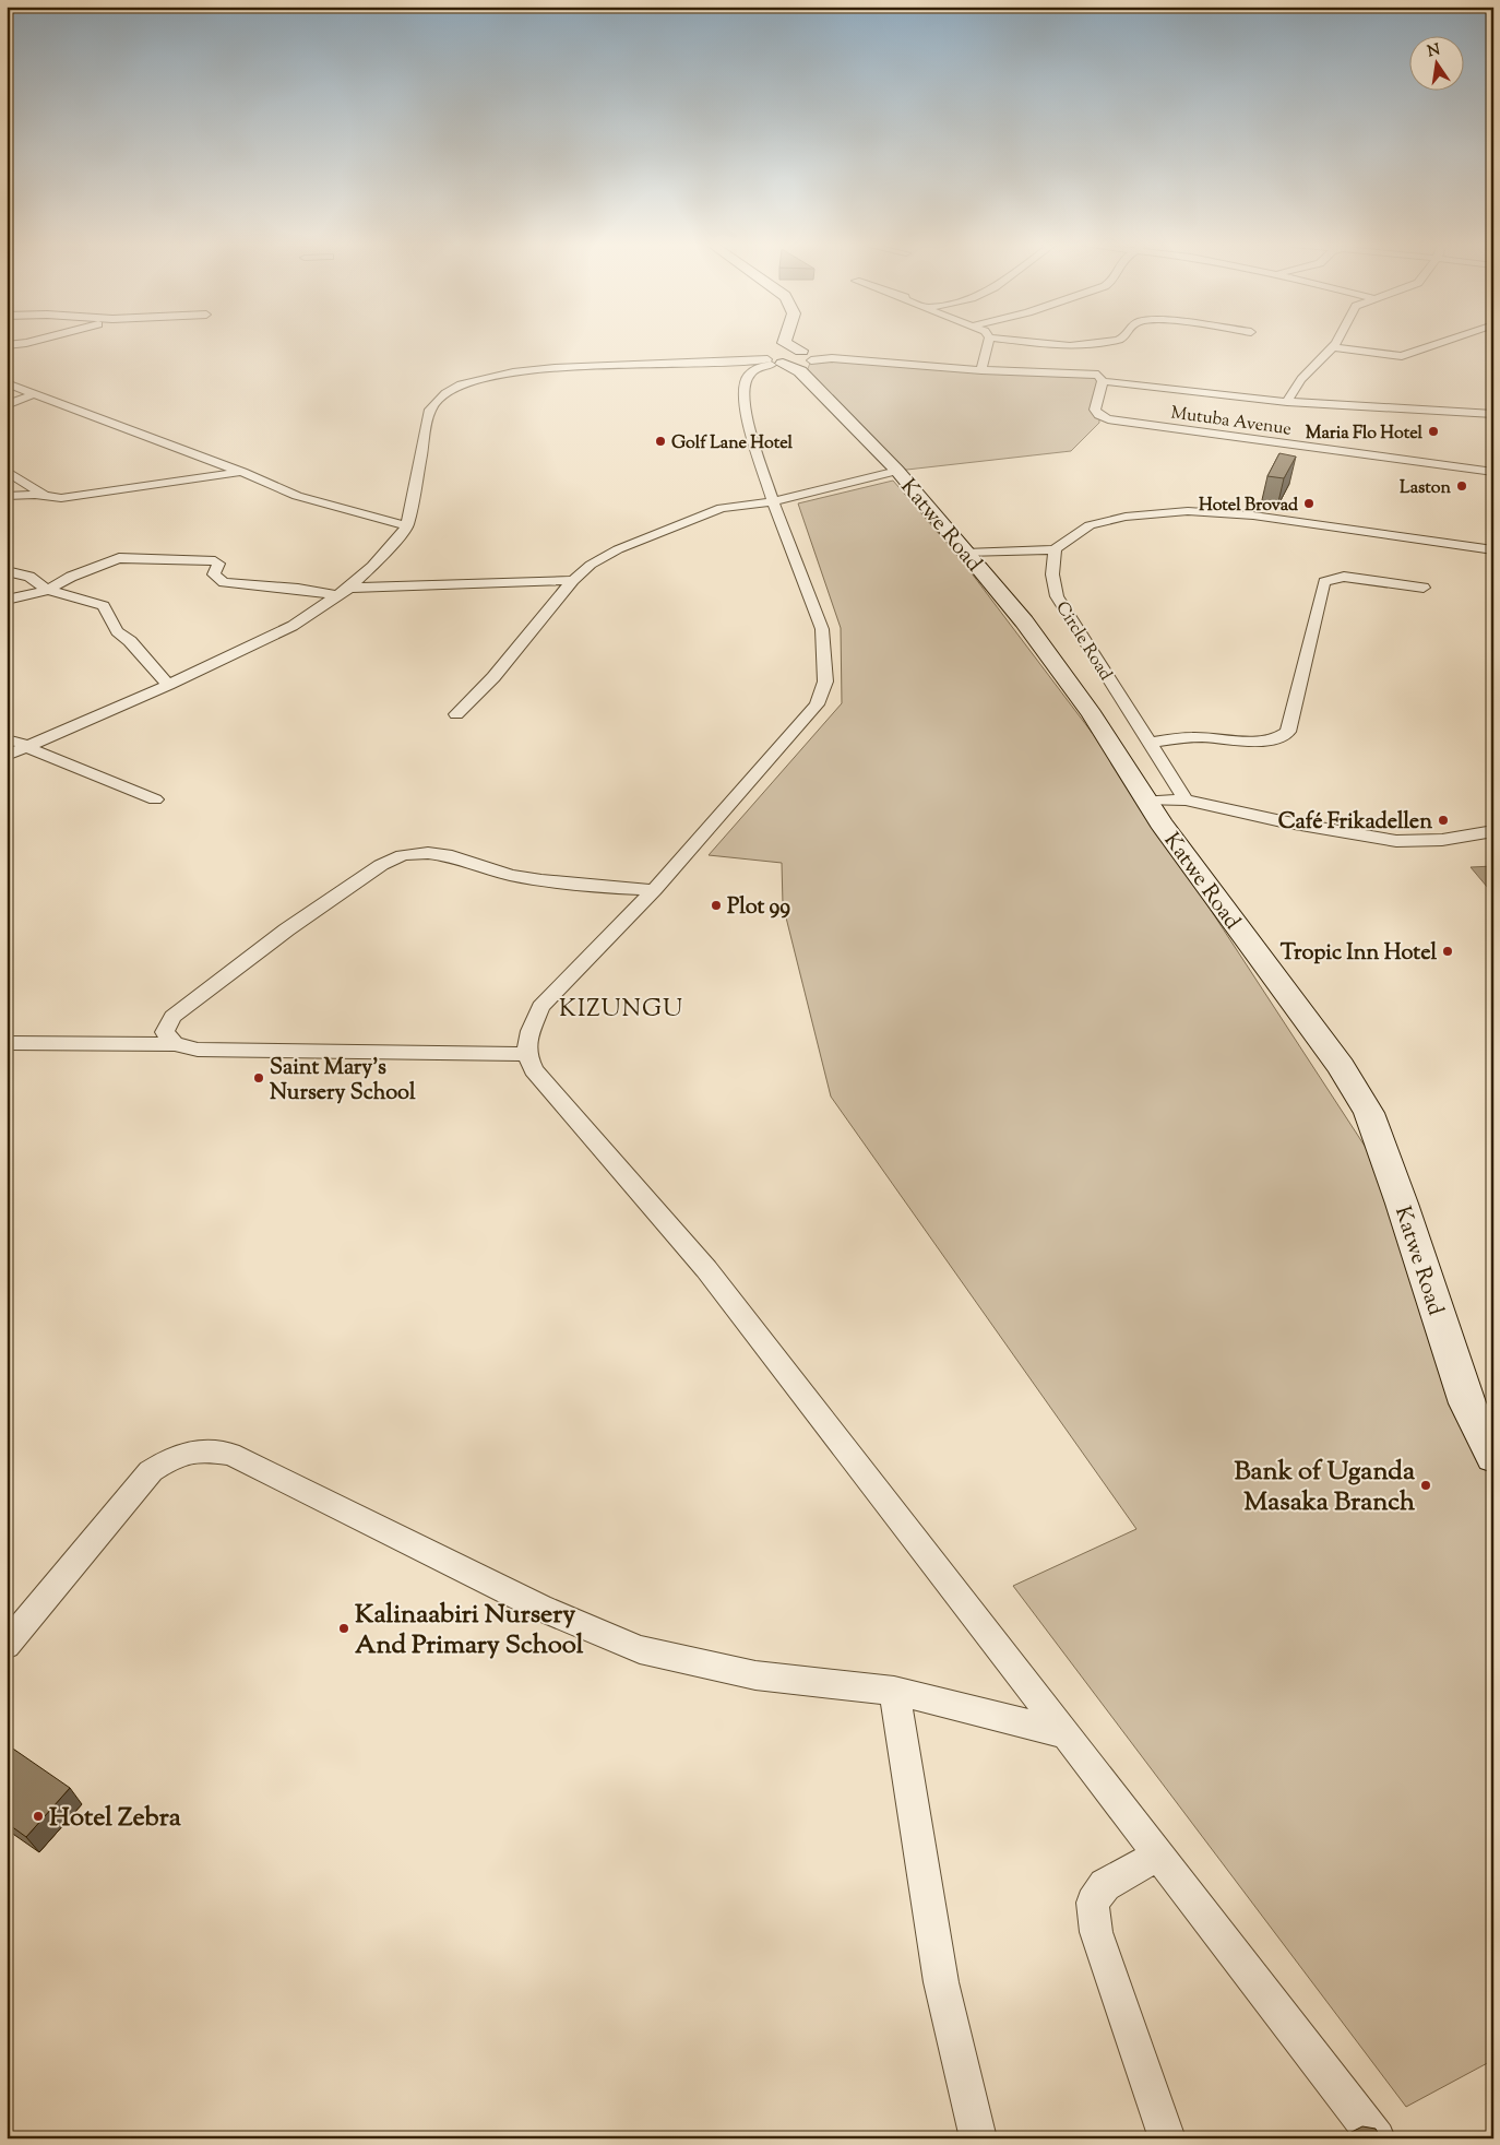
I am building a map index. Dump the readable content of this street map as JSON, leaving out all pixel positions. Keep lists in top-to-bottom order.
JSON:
{
  "streets": {
    "street": ["Mutuba Avenue", "Katwe Road", "Circle Road"]
  },
  "districts": ["KIZUNGU"],
  "places": [
    "Maria Flo Hotel",
    "Golf Lane Hotel",
    "Laston",
    "Hotel Brovad",
    "Café Frikadellen",
    "Plot 99",
    "Tropic Inn Hotel",
    "Saint Mary's Nursery School",
    "Bank of Uganda Masaka Branch",
    "Kalinaabiri Nursery And Primary School",
    "Hotel Zebra"
  ],
  "north": "top"
}
